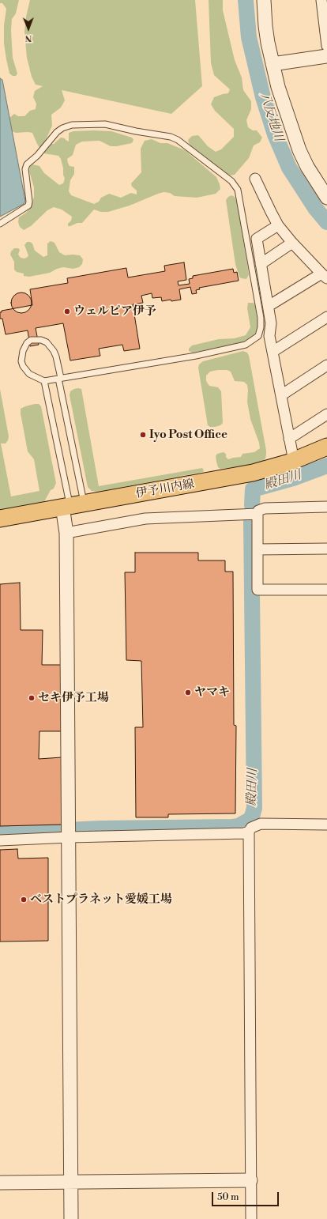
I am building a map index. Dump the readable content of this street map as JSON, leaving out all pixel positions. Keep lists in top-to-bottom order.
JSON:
{
  "streets": {
    "main road": ["伊予川内線"]
  },
  "water": ["八反地川", "殿田川"],
  "places": [
    "ウェルピア伊予",
    "Iyo Post Office",
    "ヤマキ",
    "セキ伊予工場",
    "ベストプラネット愛媛工場"
  ],
  "scale_bar": "50 m",
  "north": "bottom"
}
